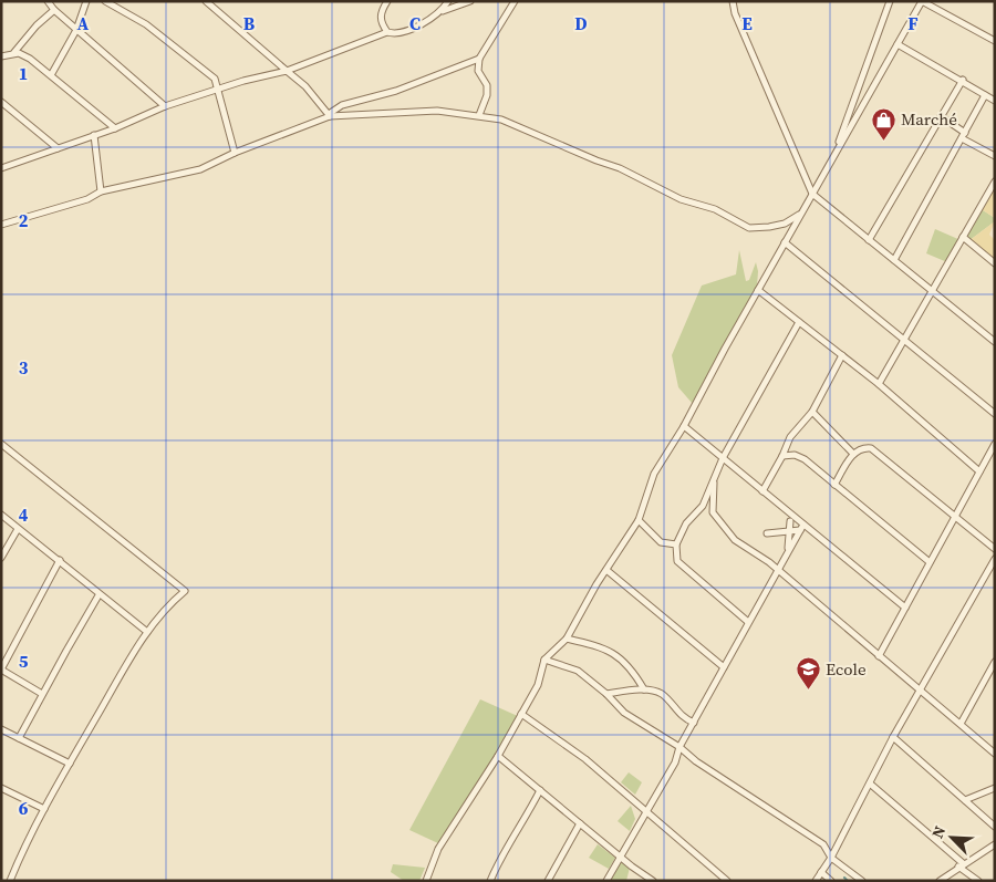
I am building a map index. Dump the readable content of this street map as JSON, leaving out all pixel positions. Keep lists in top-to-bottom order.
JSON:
{
  "places": {
    "shop": ["Marché"],
    "school or university": ["Ecole"]
  },
  "north": "top left",
  "grid": {
    "columns": [
      "A",
      "B",
      "C",
      "D",
      "E",
      "F"
    ],
    "rows": [
      "1",
      "2",
      "3",
      "4",
      "5",
      "6"
    ]
  }
}
